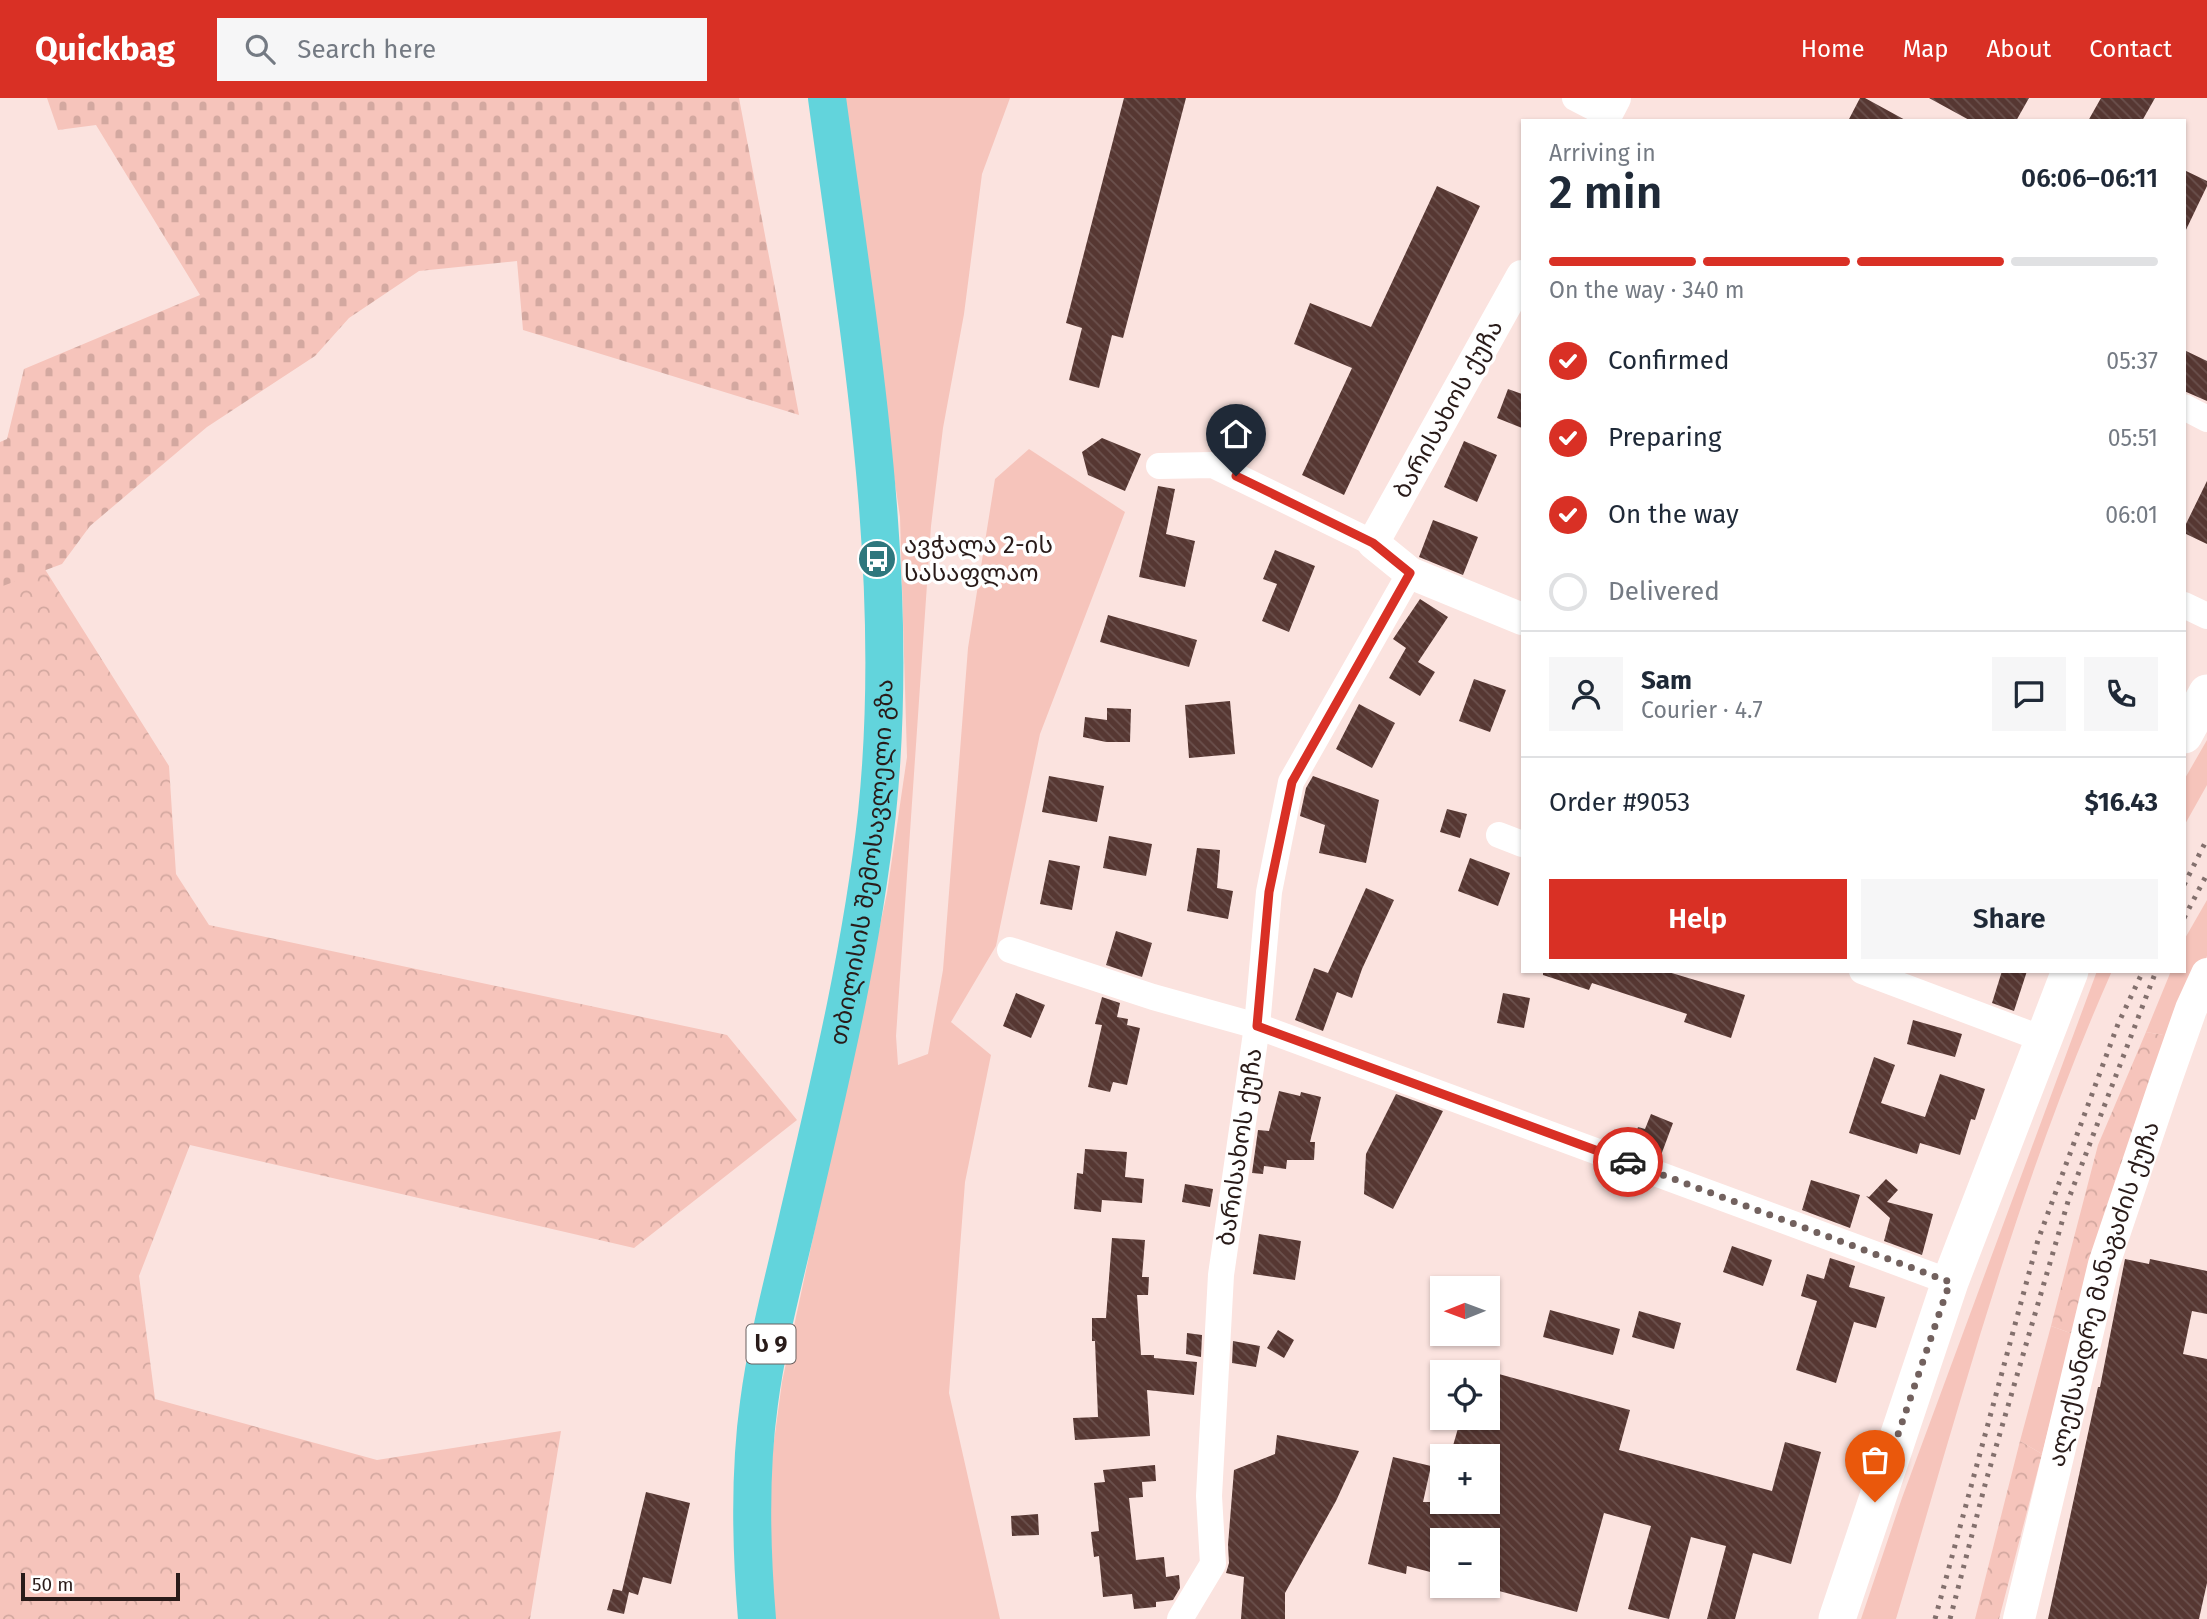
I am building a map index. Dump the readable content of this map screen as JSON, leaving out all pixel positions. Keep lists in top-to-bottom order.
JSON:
{
  "streets": {
    "highway": ["თბილისის შემოსავლელი გზა", "ს 9"],
    "street": ["ბარისახოს ქუჩა", "ალექსანდრე მანაგაძის ქუჩა"]
  },
  "places": {
    "bus stop": ["ავჭალა 2-ის სასაფლაო"]
  },
  "scale_bar": "50 m",
  "north": "left",
  "page": {
    "header": "Quickbag",
    "search": "Search here",
    "nav": [
      "Home",
      "Map",
      "About",
      "Contact"
    ],
    "heading": ["2 min", "Arriving in", "06:06–06:11"],
    "panel": [
      "Sam",
      "Courier · 4.7",
      "Order #9053",
      "$16.43"
    ],
    "bar": "On the way · 340 m",
    "list": [
      ["Confirmed", "05:37"],
      ["Preparing", "05:51"],
      ["On the way", "06:01"],
      "Delivered"
    ],
    "buttons": ["Help", "Share"],
    "map_buttons": ["+", "−"],
    "scale": "50 m"
  }
}
